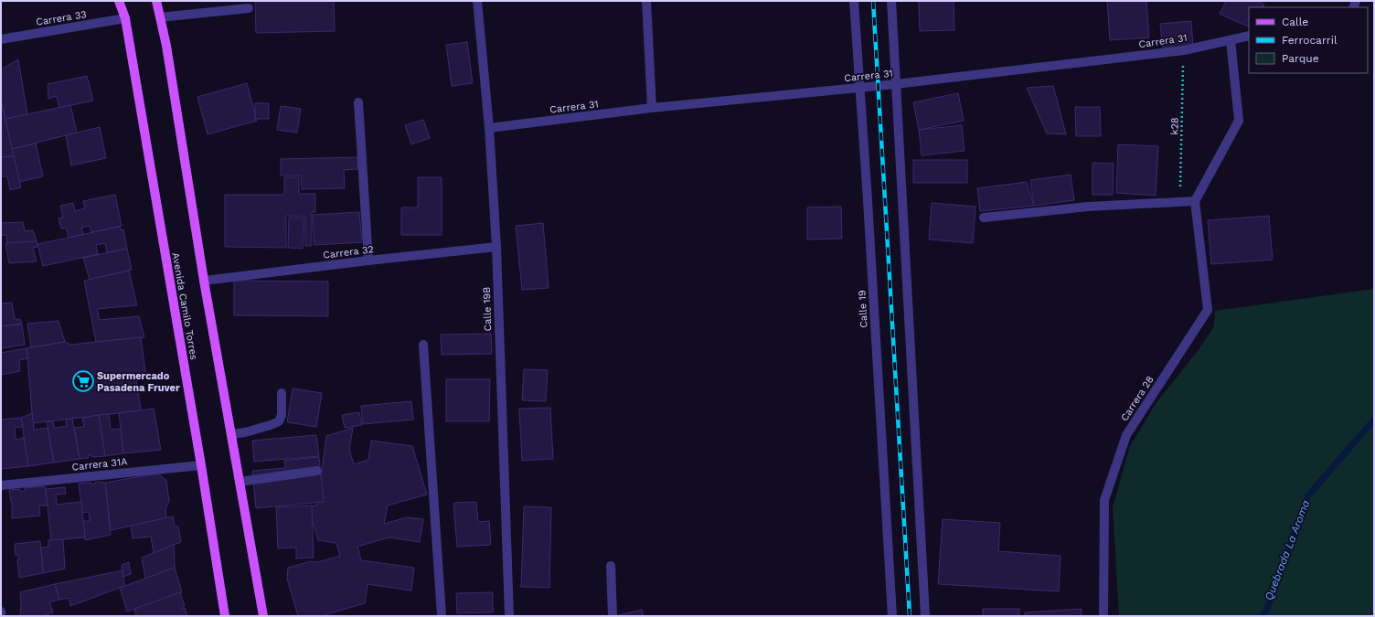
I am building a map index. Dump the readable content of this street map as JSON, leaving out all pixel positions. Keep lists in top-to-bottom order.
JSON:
{
  "streets": {
    "main road": ["Avenida Camilo Torres"],
    "street": [
      "Carrera 33",
      "Carrera 31",
      "Carrera 32",
      "Calle 19B",
      "Calle 19",
      "Carrera 28",
      "Carrera 31A"
    ],
    "path": ["k28"]
  },
  "crossings": [
    ["Carrera 33", "Avenida Camilo Torres"],
    ["Carrera 31", "k28"],
    ["Carrera 31", "Calle 19B"],
    ["Carrera 31", "Calle 19"],
    ["Carrera 32", "Calle 19B"],
    ["Avenida Camilo Torres", "Carrera 31A"]
  ],
  "water": ["Quebrada La Aroma"],
  "places": {
    "supermarket": ["Supermercado Pasadena Fruver"]
  },
  "legend": ["Calle", "Ferrocarril", "Parque"]
}
